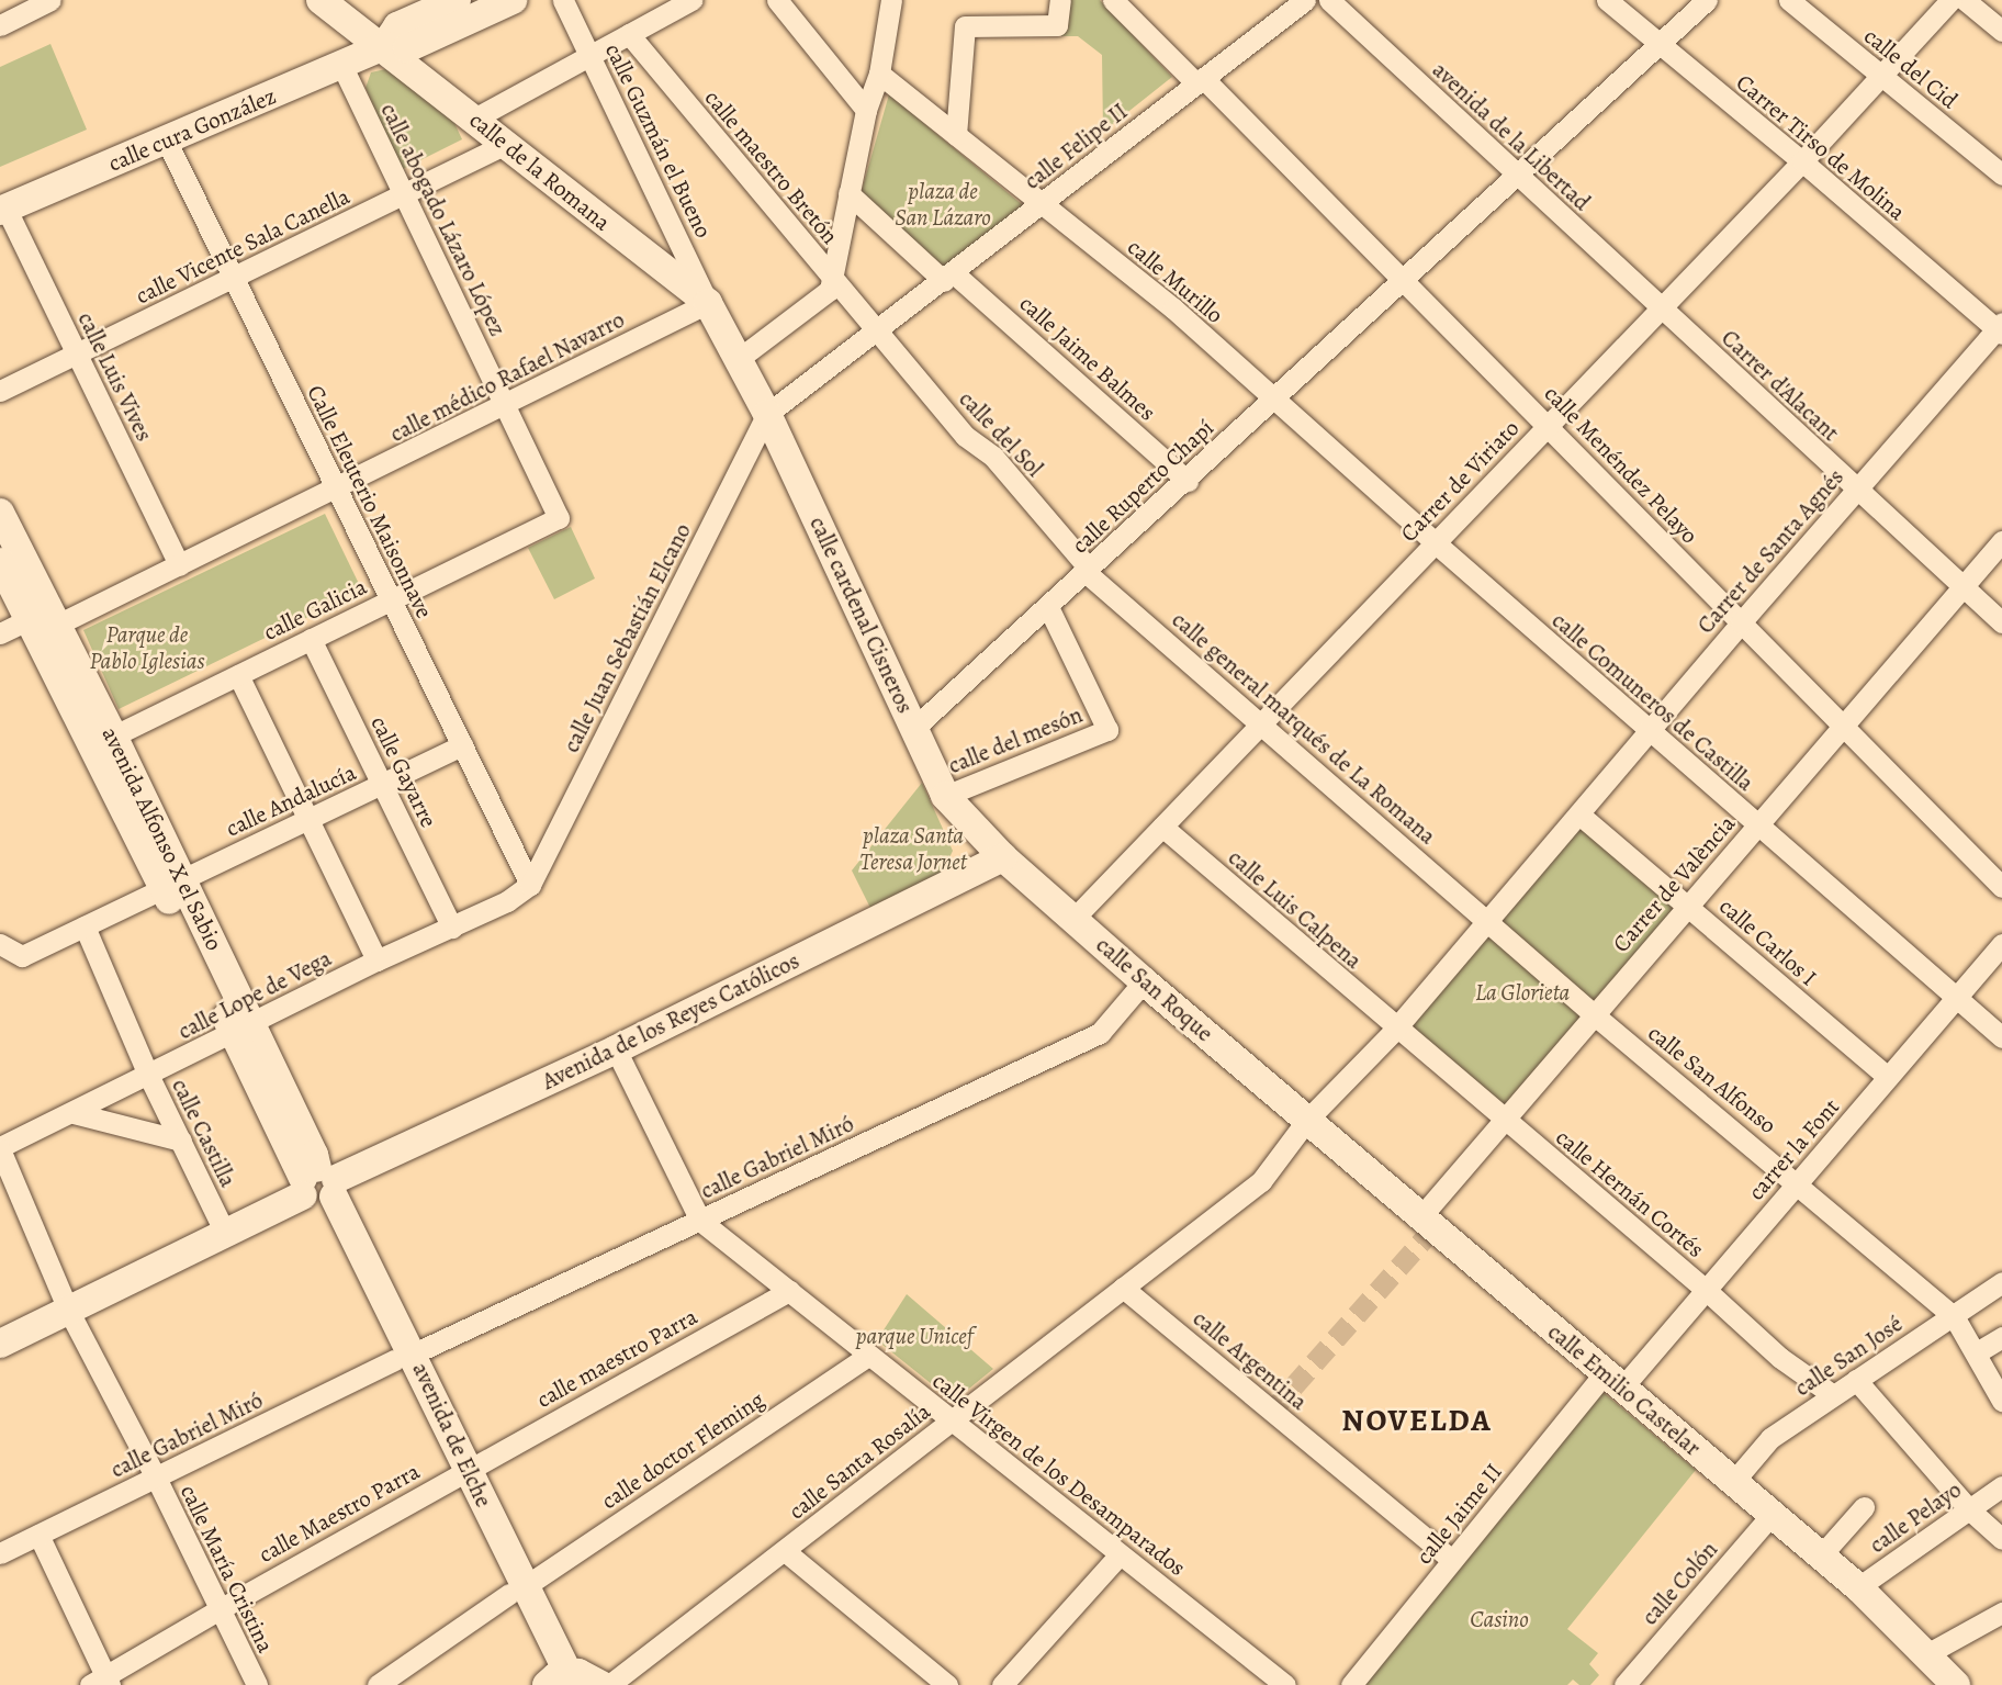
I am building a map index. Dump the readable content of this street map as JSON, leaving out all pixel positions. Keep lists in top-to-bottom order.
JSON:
{
  "streets": {
    "street": [
      "calle del Cid",
      "calle cura González",
      "avenida de la Libertad",
      "calle Guzmán el Bueno",
      "calle Felipe II",
      "Carrer Tirso de Molina",
      "calle maestro Bretón",
      "calle de la Romana",
      "calle abogado Lázaro López",
      "calle Vicente Sala Canella",
      "calle Murillo",
      "calle Jaime Balmes",
      "calle Luis Vives",
      "calle médico Rafael Navarro",
      "Carrer d'Alacant",
      "calle del Sol",
      "calle Menéndez Pelayo",
      "Carrer de Viriato",
      "calle Ruperto Chapí",
      "Calle Eleuterio Maisonnave",
      "Carrer de Santa Agnés",
      "calle Galicia",
      "calle cardenal Cisneros",
      "calle Juan Sebastián Elcano",
      "calle Comuneros de Castilla",
      "calle general marqués de La Romana",
      "calle del mesón",
      "calle Gayarre",
      "calle Andalucía",
      "avenida Alfonso X el Sabio",
      "Carrer de València",
      "calle Luis Calpena",
      "calle Carlos I",
      "calle San Roque",
      "calle Lope de Vega",
      "Avenida de los Reyes Católicos",
      "calle San Alfonso",
      "calle Castilla",
      "carrer la Font",
      "calle Gabriel Miró",
      "calle Hernán Cortés",
      "calle San José",
      "calle maestro Parra",
      "calle Argentina",
      "calle Emilio Castelar",
      "avenida de Elche",
      "calle doctor Fleming",
      "calle Santa Rosalía",
      "calle Virgen de los Desamparados",
      "calle Maestro Parra",
      "calle Jaime II",
      "calle Pelayo",
      "calle María Cristina",
      "calle Colón"
    ]
  },
  "crossings": [
    ["calle del Cid", "Carrer de Viriato"],
    ["calle cura González", "calle de la Romana"],
    ["calle cura González", "calle abogado Lázaro López"],
    ["calle cura González", "calle Luis Vives"],
    ["calle cura González", "Calle Eleuterio Maisonnave"],
    ["avenida de la Libertad", "Carrer d'Alacant"],
    ["avenida de la Libertad", "Carrer de Viriato"],
    ["avenida de la Libertad", "calle Ruperto Chapí"],
    ["calle Guzmán el Bueno", "calle de la Romana"],
    ["calle Guzmán el Bueno", "calle médico Rafael Navarro"],
    ["calle Felipe II", "calle maestro Bretón"],
    ["calle Felipe II", "calle Murillo"],
    ["calle Felipe II", "calle Jaime Balmes"],
    ["calle Felipe II", "calle del Sol"],
    ["calle Felipe II", "calle Menéndez Pelayo"],
    ["calle Felipe II", "calle cardenal Cisneros"],
    ["calle Felipe II", "calle Juan Sebastián Elcano"],
    ["Carrer Tirso de Molina", "Carrer de Viriato"],
    ["Carrer Tirso de Molina", "calle Ruperto Chapí"],
    ["Carrer Tirso de Molina", "Carrer de Santa Agnés"],
    ["calle maestro Bretón", "calle del Sol"],
    ["calle de la Romana", "calle Vicente Sala Canella"],
    ["calle de la Romana", "calle médico Rafael Navarro"],
    ["calle de la Romana", "calle cardenal Cisneros"],
    ["calle abogado Lázaro López", "calle Vicente Sala Canella"],
    ["calle abogado Lázaro López", "calle médico Rafael Navarro"],
    ["calle abogado Lázaro López", "calle Galicia"],
    ["calle Vicente Sala Canella", "calle Luis Vives"],
    ["calle Vicente Sala Canella", "Calle Eleuterio Maisonnave"],
    ["calle Murillo", "calle Ruperto Chapí"],
    ["calle Murillo", "calle Comuneros de Castilla"],
    ["calle Jaime Balmes", "calle Ruperto Chapí"],
    ["calle Luis Vives", "calle médico Rafael Navarro"],
    ["calle médico Rafael Navarro", "Calle Eleuterio Maisonnave"],
    ["calle médico Rafael Navarro", "avenida Alfonso X el Sabio"],
    ["Carrer d'Alacant", "Carrer de Viriato"],
    ["Carrer d'Alacant", "Carrer de Santa Agnés"],
    ["Carrer d'Alacant", "Carrer de València"],
    ["calle del Sol", "calle Ruperto Chapí"],
    ["calle del Sol", "calle general marqués de La Romana"],
    ["calle Menéndez Pelayo", "Carrer de Viriato"],
    ["calle Menéndez Pelayo", "calle Ruperto Chapí"],
    ["calle Menéndez Pelayo", "Carrer de Santa Agnés"],
    ["calle Menéndez Pelayo", "Carrer de València"],
    ["Carrer de Viriato", "calle Comuneros de Castilla"],
    ["Carrer de Viriato", "calle general marqués de La Romana"],
    ["Carrer de Viriato", "calle Luis Calpena"],
    ["Carrer de Viriato", "calle San Roque"],
    ["calle Ruperto Chapí", "calle cardenal Cisneros"],
    ["calle Ruperto Chapí", "calle Comuneros de Castilla"],
    ["calle Ruperto Chapí", "calle general marqués de La Romana"],
    ["calle Ruperto Chapí", "calle del mesón"],
    ["Calle Eleuterio Maisonnave", "calle Galicia"],
    ["Calle Eleuterio Maisonnave", "calle Juan Sebastián Elcano"],
    ["Calle Eleuterio Maisonnave", "calle Andalucía"],
    ["Calle Eleuterio Maisonnave", "calle Lope de Vega"],
    ["Carrer de Santa Agnés", "calle Comuneros de Castilla"],
    ["Carrer de Santa Agnés", "calle Carlos I"],
    ["calle Galicia", "calle Gayarre"],
    ["calle Galicia", "avenida Alfonso X el Sabio"],
    ["calle cardenal Cisneros", "calle Juan Sebastián Elcano"],
    ["calle cardenal Cisneros", "calle del mesón"],
    ["calle cardenal Cisneros", "calle San Roque"],
    ["calle cardenal Cisneros", "Avenida de los Reyes Católicos"],
    ["calle Juan Sebastián Elcano", "calle Lope de Vega"],
    ["calle Comuneros de Castilla", "Carrer de València"],
    ["calle Comuneros de Castilla", "carrer la Font"],
    ["calle general marqués de La Romana", "Carrer de València"],
    ["calle general marqués de La Romana", "calle San Alfonso"],
    ["calle Gayarre", "calle Andalucía"],
    ["calle Gayarre", "calle Lope de Vega"],
    ["calle Andalucía", "avenida Alfonso X el Sabio"],
    ["calle Andalucía", "calle Castilla"],
    ["avenida Alfonso X el Sabio", "calle Lope de Vega"],
    ["avenida Alfonso X el Sabio", "Avenida de los Reyes Católicos"],
    ["avenida Alfonso X el Sabio", "avenida de Elche"],
    ["Carrer de València", "calle Carlos I"],
    ["Carrer de València", "calle San Alfonso"],
    ["Carrer de València", "calle Hernán Cortés"],
    ["Carrer de València", "calle Emilio Castelar"],
    ["calle Luis Calpena", "calle Hernán Cortés"],
    ["calle Luis Calpena", "calle Santa Rosalía"],
    ["calle Carlos I", "carrer la Font"],
    ["calle San Roque", "Avenida de los Reyes Católicos"],
    ["calle San Roque", "calle Gabriel Miró"],
    ["calle San Roque", "calle Emilio Castelar"],
    ["calle San Roque", "calle Santa Rosalía"],
    ["calle Lope de Vega", "calle Castilla"],
    ["calle Lope de Vega", "calle María Cristina"],
    ["Avenida de los Reyes Católicos", "calle Castilla"],
    ["Avenida de los Reyes Católicos", "avenida de Elche"],
    ["Avenida de los Reyes Católicos", "calle Virgen de los Desamparados"],
    ["Avenida de los Reyes Católicos", "calle María Cristina"],
    ["calle San Alfonso", "carrer la Font"],
    ["calle San Alfonso", "calle San José"],
    ["carrer la Font", "calle Hernán Cortés"],
    ["carrer la Font", "calle Emilio Castelar"],
    ["carrer la Font", "calle Jaime II"],
    ["calle Gabriel Miró", "avenida de Elche"],
    ["calle Gabriel Miró", "calle Virgen de los Desamparados"],
    ["calle Gabriel Miró", "calle María Cristina"],
    ["calle Hernán Cortés", "calle San José"],
    ["calle Hernán Cortés", "calle Santa Rosalía"],
    ["calle San José", "calle Emilio Castelar"],
    ["calle maestro Parra", "avenida de Elche"],
    ["calle maestro Parra", "calle Virgen de los Desamparados"],
    ["calle maestro Parra", "calle Maestro Parra"],
    ["calle Argentina", "calle Santa Rosalía"],
    ["calle Argentina", "calle Jaime II"],
    ["calle Emilio Castelar", "calle Santa Rosalía"],
    ["calle Emilio Castelar", "calle Jaime II"],
    ["calle Emilio Castelar", "calle Pelayo"],
    ["calle Emilio Castelar", "calle Colón"],
    ["avenida de Elche", "calle doctor Fleming"],
    ["avenida de Elche", "calle Maestro Parra"],
    ["calle doctor Fleming", "calle Virgen de los Desamparados"],
    ["calle Santa Rosalía", "calle Virgen de los Desamparados"],
    ["calle Maestro Parra", "calle María Cristina"]
  ],
  "districts": ["NOVELDA"],
  "parks": [
    "plaza de San Lázaro",
    "Parque de Pablo Iglesias",
    "plaza Santa Teresa Jornet",
    "La Glorieta",
    "parque Unicef",
    "Casino"
  ]
}
